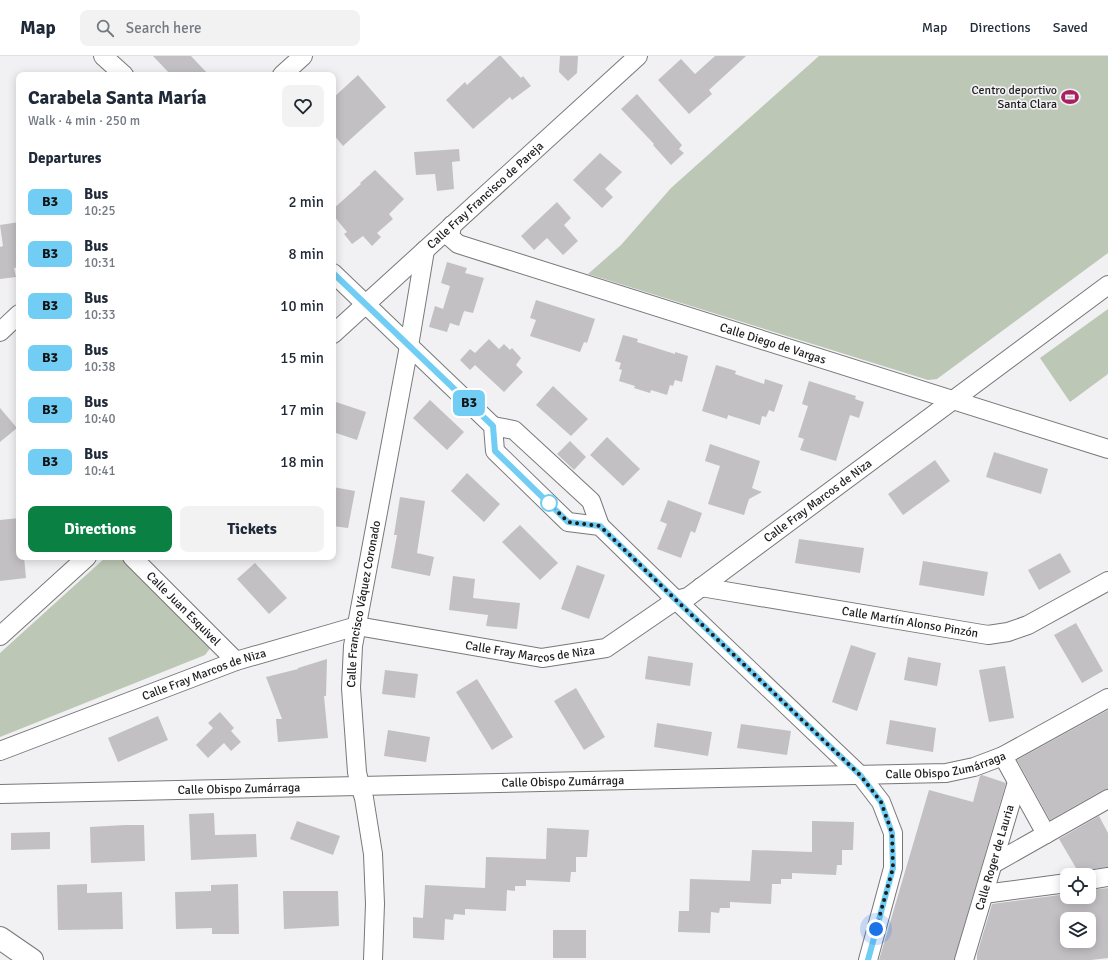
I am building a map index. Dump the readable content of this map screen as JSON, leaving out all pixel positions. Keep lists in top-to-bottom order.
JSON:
{
  "streets": {
    "street": [
      "Calle Fray Francisco de Pareja",
      "Calle Diego de Vargas",
      "Calle Fray Marcos de Niza",
      "Calle Francisco Váquez Coronado",
      "Calle Juan Esquivel",
      "Calle Martín Alonso Pinzón",
      "Calle Obispo Zumárraga",
      "Calle Roger de Lauria"
    ]
  },
  "crossings": [
    ["Calle Fray Francisco de Pareja", "Calle Diego de Vargas"],
    ["Calle Fray Francisco de Pareja", "Calle Francisco Váquez Coronado"],
    ["Calle Diego de Vargas", "Calle Fray Marcos de Niza"],
    ["Calle Fray Marcos de Niza", "Calle Francisco Váquez Coronado"],
    ["Calle Fray Marcos de Niza", "Calle Juan Esquivel"],
    ["Calle Fray Marcos de Niza", "Calle Martín Alonso Pinzón"],
    ["Calle Francisco Váquez Coronado", "Calle Obispo Zumárraga"]
  ],
  "places": {
    "sports": ["Centro deportivo Santa Clara"]
  },
  "lines": ["bus line B3"],
  "page": {
    "header": "Map",
    "search": "Search here",
    "nav": ["Map", "Directions", "Saved"],
    "on_map": "B3",
    "heading": [
      ["Carabela Santa María", "Walk · 4 min · 250 m"],
      "Departures"
    ],
    "list": [
      {
        "mark": "B3",
        "name": "Bus",
        "note": "10:25",
        "value": "2 min"
      },
      {
        "mark": "B3",
        "name": "Bus",
        "note": "10:31",
        "value": "8 min"
      },
      {
        "mark": "B3",
        "name": "Bus",
        "note": "10:33",
        "value": "10 min"
      },
      {
        "mark": "B3",
        "name": "Bus",
        "note": "10:38",
        "value": "15 min"
      },
      {
        "mark": "B3",
        "name": "Bus",
        "note": "10:40",
        "value": "17 min"
      },
      {
        "mark": "B3",
        "name": "Bus",
        "note": "10:41",
        "value": "18 min"
      }
    ],
    "buttons": ["Directions", "Tickets"]
  }
}
